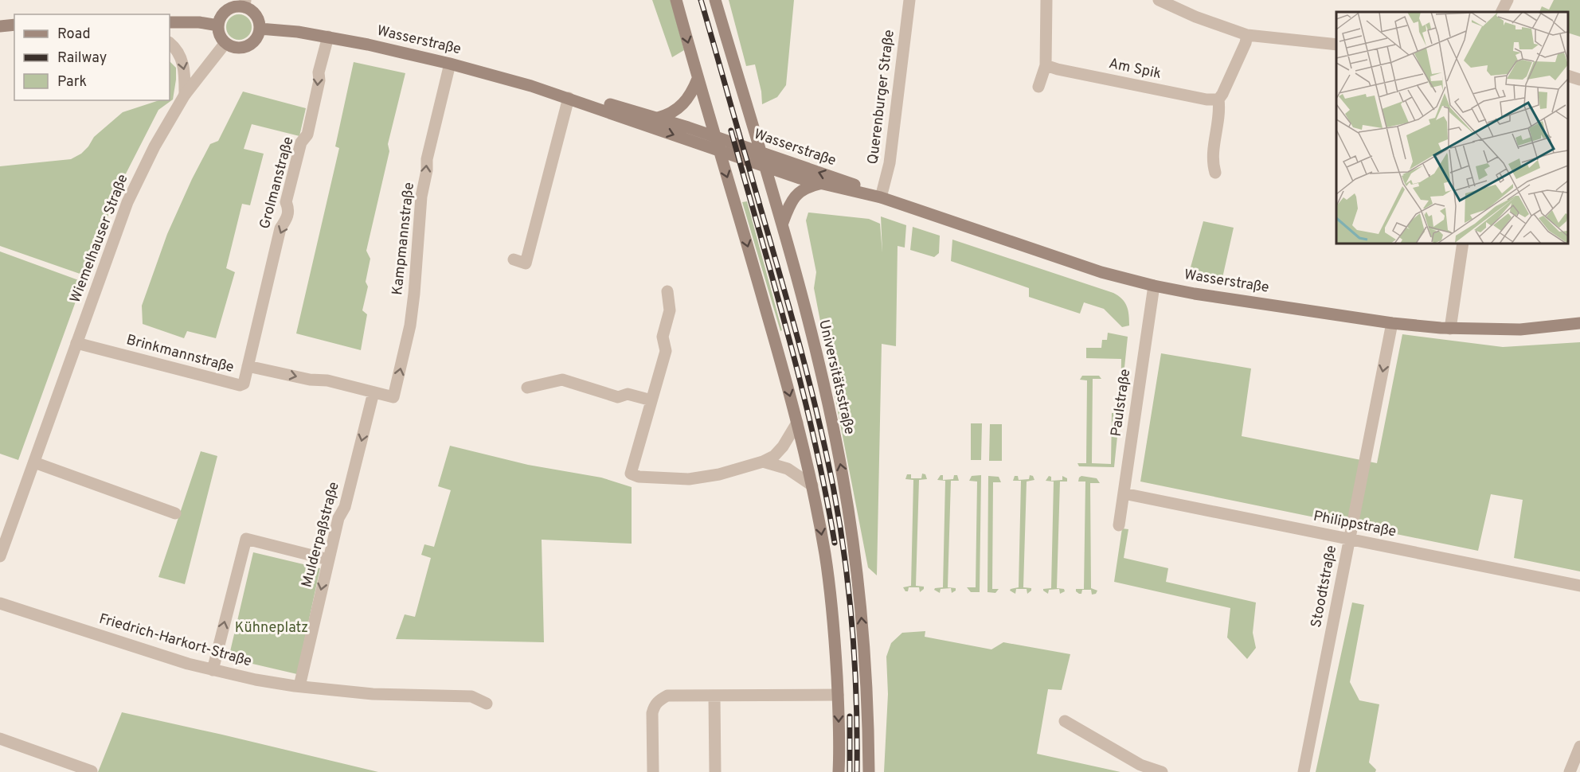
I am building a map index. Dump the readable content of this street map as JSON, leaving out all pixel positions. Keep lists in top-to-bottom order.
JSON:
{
  "streets": {
    "main road": ["Wasserstraße", "Universitätsstraße"],
    "street": [
      "Am Spik",
      "Querenburger Straße",
      "Grolmanstraße",
      "Wiemelhauser Straße",
      "Kampmannstraße",
      "Brinkmannstraße",
      "Paulstraße",
      "Philippstraße",
      "Mulderpaßstraße",
      "Stoodtstraße",
      "Friedrich-Harkort-Straße"
    ]
  },
  "crossings": [
    ["Wasserstraße", "Querenburger Straße"],
    ["Wasserstraße", "Grolmanstraße"],
    ["Wasserstraße", "Wiemelhauser Straße"],
    ["Wasserstraße", "Kampmannstraße"],
    ["Wasserstraße", "Universitätsstraße"],
    ["Wasserstraße", "Paulstraße"],
    ["Wasserstraße", "Stoodtstraße"],
    ["Grolmanstraße", "Brinkmannstraße"],
    ["Wiemelhauser Straße", "Brinkmannstraße"],
    ["Kampmannstraße", "Brinkmannstraße"],
    ["Kampmannstraße", "Mulderpaßstraße"],
    ["Brinkmannstraße", "Mulderpaßstraße"],
    ["Paulstraße", "Philippstraße"],
    ["Philippstraße", "Stoodtstraße"],
    ["Mulderpaßstraße", "Friedrich-Harkort-Straße"]
  ],
  "one_way": [
    "Grolmanstraße",
    "Kampmannstraße",
    "Brinkmannstraße",
    "Mulderpaßstraße",
    "Stoodtstraße"
  ],
  "parks": ["Kühneplatz"],
  "legend": ["Road", "Railway", "Park"]
}
